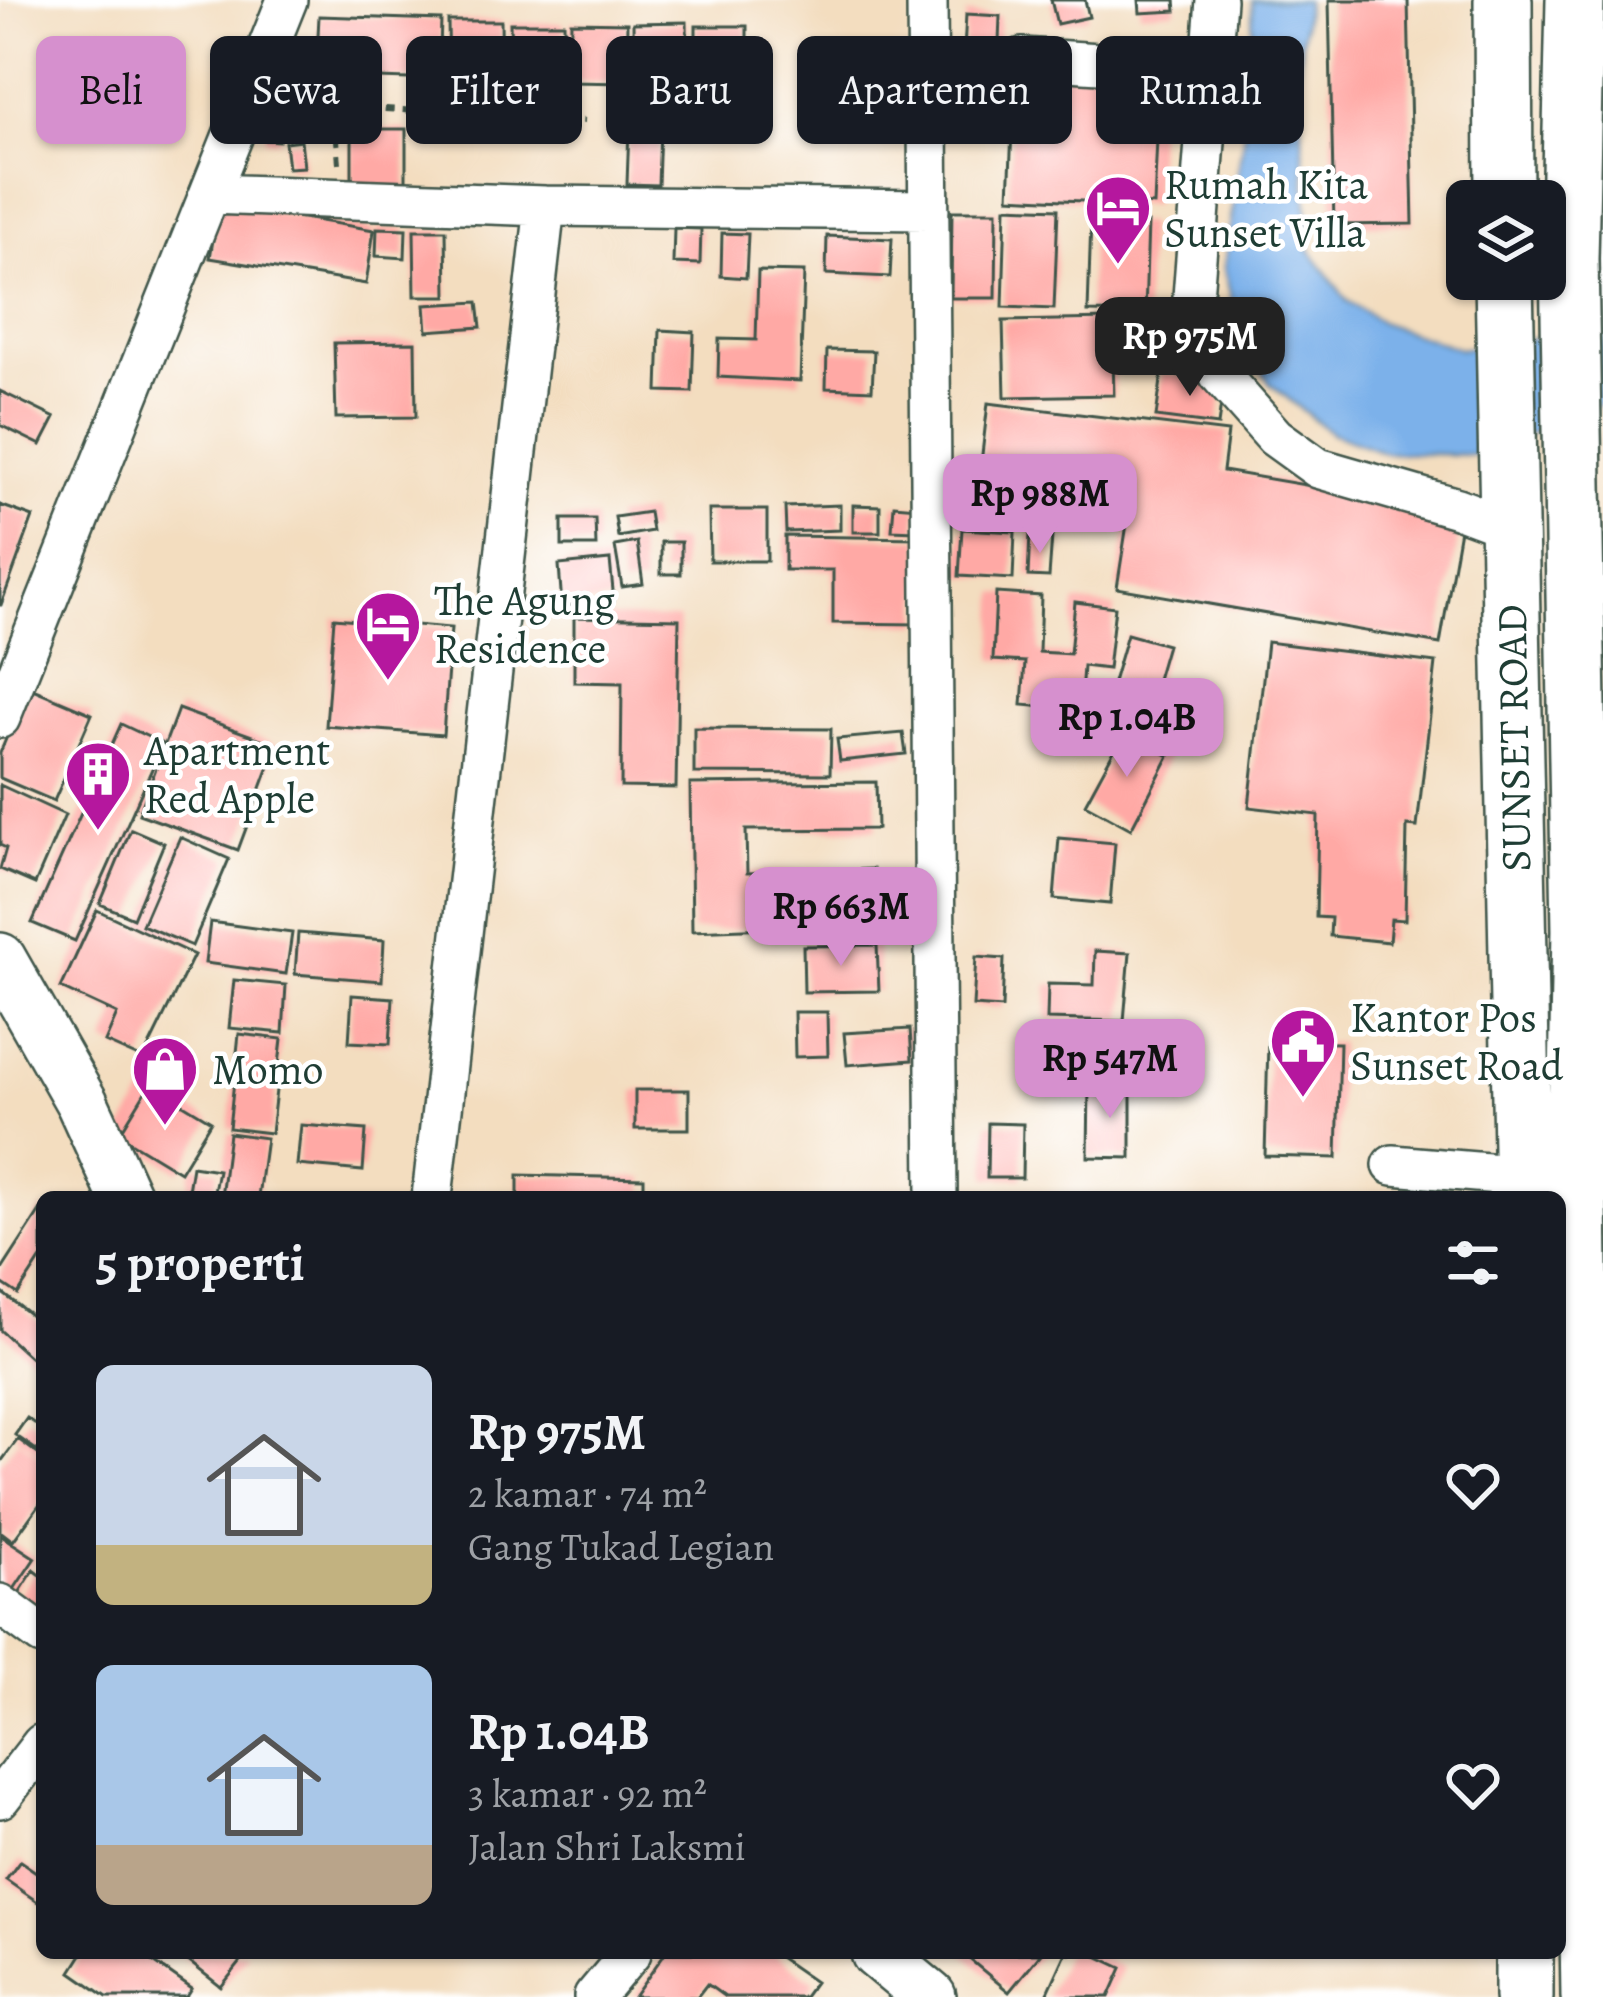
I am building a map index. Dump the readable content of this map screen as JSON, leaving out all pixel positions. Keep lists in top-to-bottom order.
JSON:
{
  "streets": {
    "highway": ["SUNSET ROAD"]
  },
  "places": {
    "hotel": ["Rumah Kita Sunset Villa", "The Agung Residence"],
    "building": ["Apartment Red Apple"],
    "public building": ["Kantor Pos Sunset Road"],
    "shop": ["Momo"]
  },
  "page": {
    "chip": [
      "Beli",
      "Sewa",
      "Filter",
      "Baru",
      "Apartemen",
      "Rumah"
    ],
    "price": [
      "Rp 975M",
      "Rp 988M",
      "Rp 1.04B",
      "Rp 663M",
      "Rp 547M"
    ],
    "heading": "5 properti",
    "list": [
      {
        "name": "Rp 975M",
        "note": "2 kamar · 74 m² · Gang Tukad Legian"
      },
      {
        "name": "Rp 1.04B",
        "note": "3 kamar · 92 m² · Jalan Shri Laksmi"
      }
    ]
  }
}
